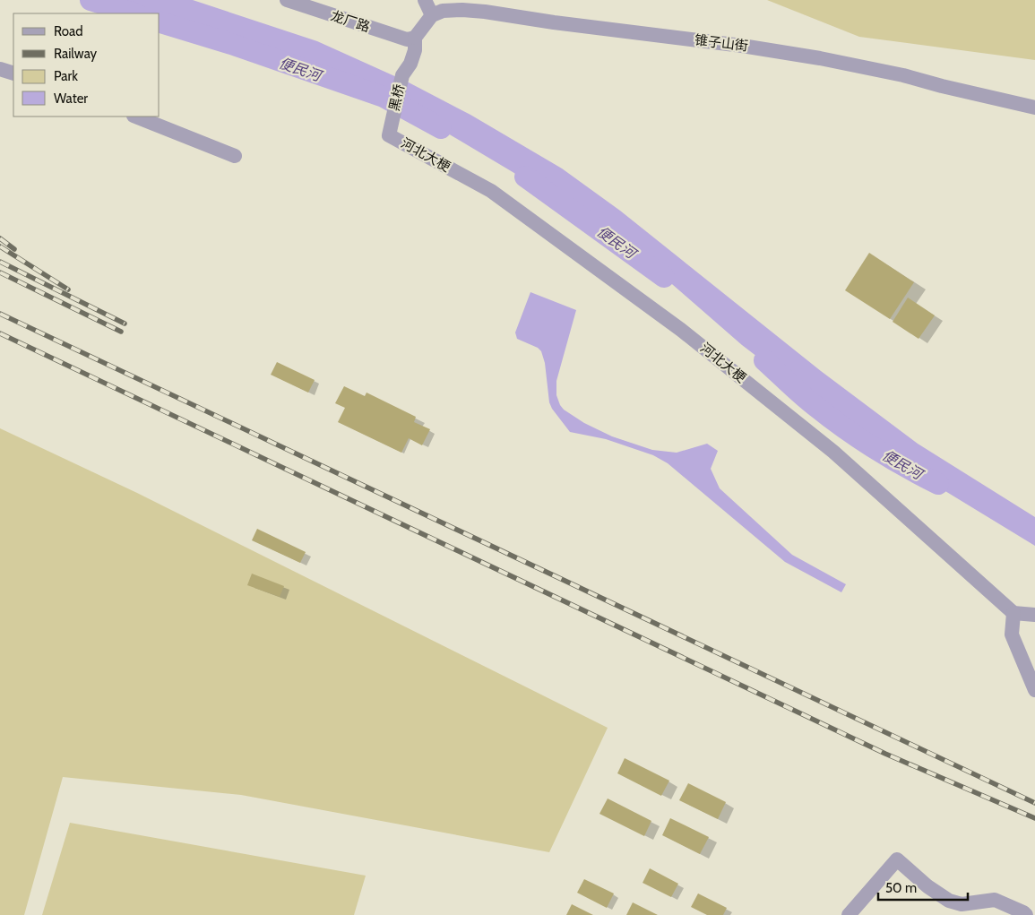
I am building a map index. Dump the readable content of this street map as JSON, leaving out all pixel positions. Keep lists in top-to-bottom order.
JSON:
{
  "streets": {
    "street": [
      "龙厂路",
      "锥子山街",
      "黑桥",
      "河北大梗"
    ]
  },
  "crossings": [
    ["龙厂路", "黑桥"],
    ["黑桥", "河北大梗"]
  ],
  "water": ["便民河"],
  "legend": [
    "Road",
    "Railway",
    "Park",
    "Water"
  ],
  "scale_bar": "50 m"
}
